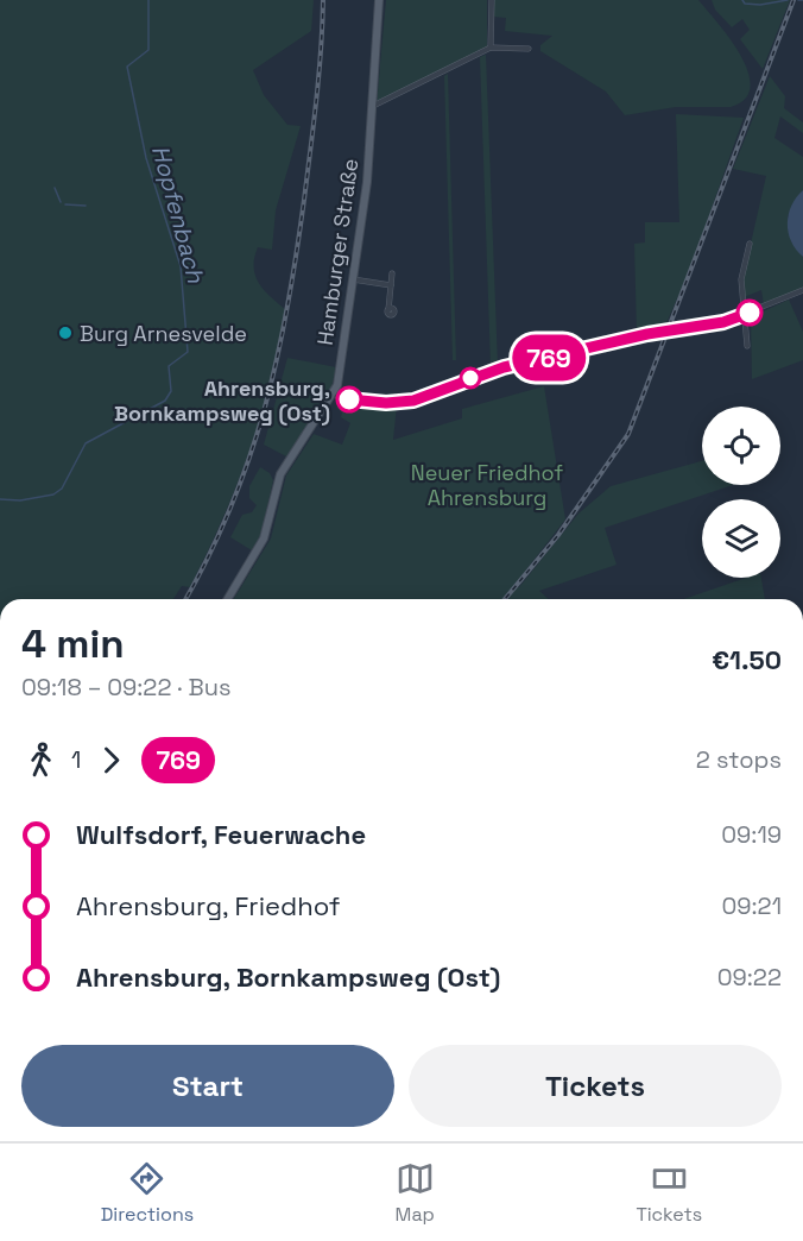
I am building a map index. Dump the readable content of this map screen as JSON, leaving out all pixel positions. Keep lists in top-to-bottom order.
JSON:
{
  "streets": {
    "main road": ["Hamburger Straße"]
  },
  "water": ["Hopfenbach"],
  "parks": ["Neuer Friedhof Ahrensburg"],
  "places": ["Burg Arnesvelde", "Ahrensburg, Bornkampsweg (Ost)"],
  "lines": ["bus line 769"],
  "page": {
    "on_map": "769",
    "heading": ["4 min", "09:18 – 09:22 · Bus", "€1.50"],
    "legs": ["1", "769", "2 stops"],
    "list": [
      {
        "name": "Wulfsdorf, Feuerwache",
        "value": "09:19"
      },
      {
        "name": "Ahrensburg, Friedhof",
        "value": "09:21"
      },
      {
        "name": "Ahrensburg, Bornkampsweg (Ost)",
        "value": "09:22"
      }
    ],
    "buttons": ["Start", "Tickets"],
    "tabs": ["Directions", "Map", "Tickets"]
  }
}
